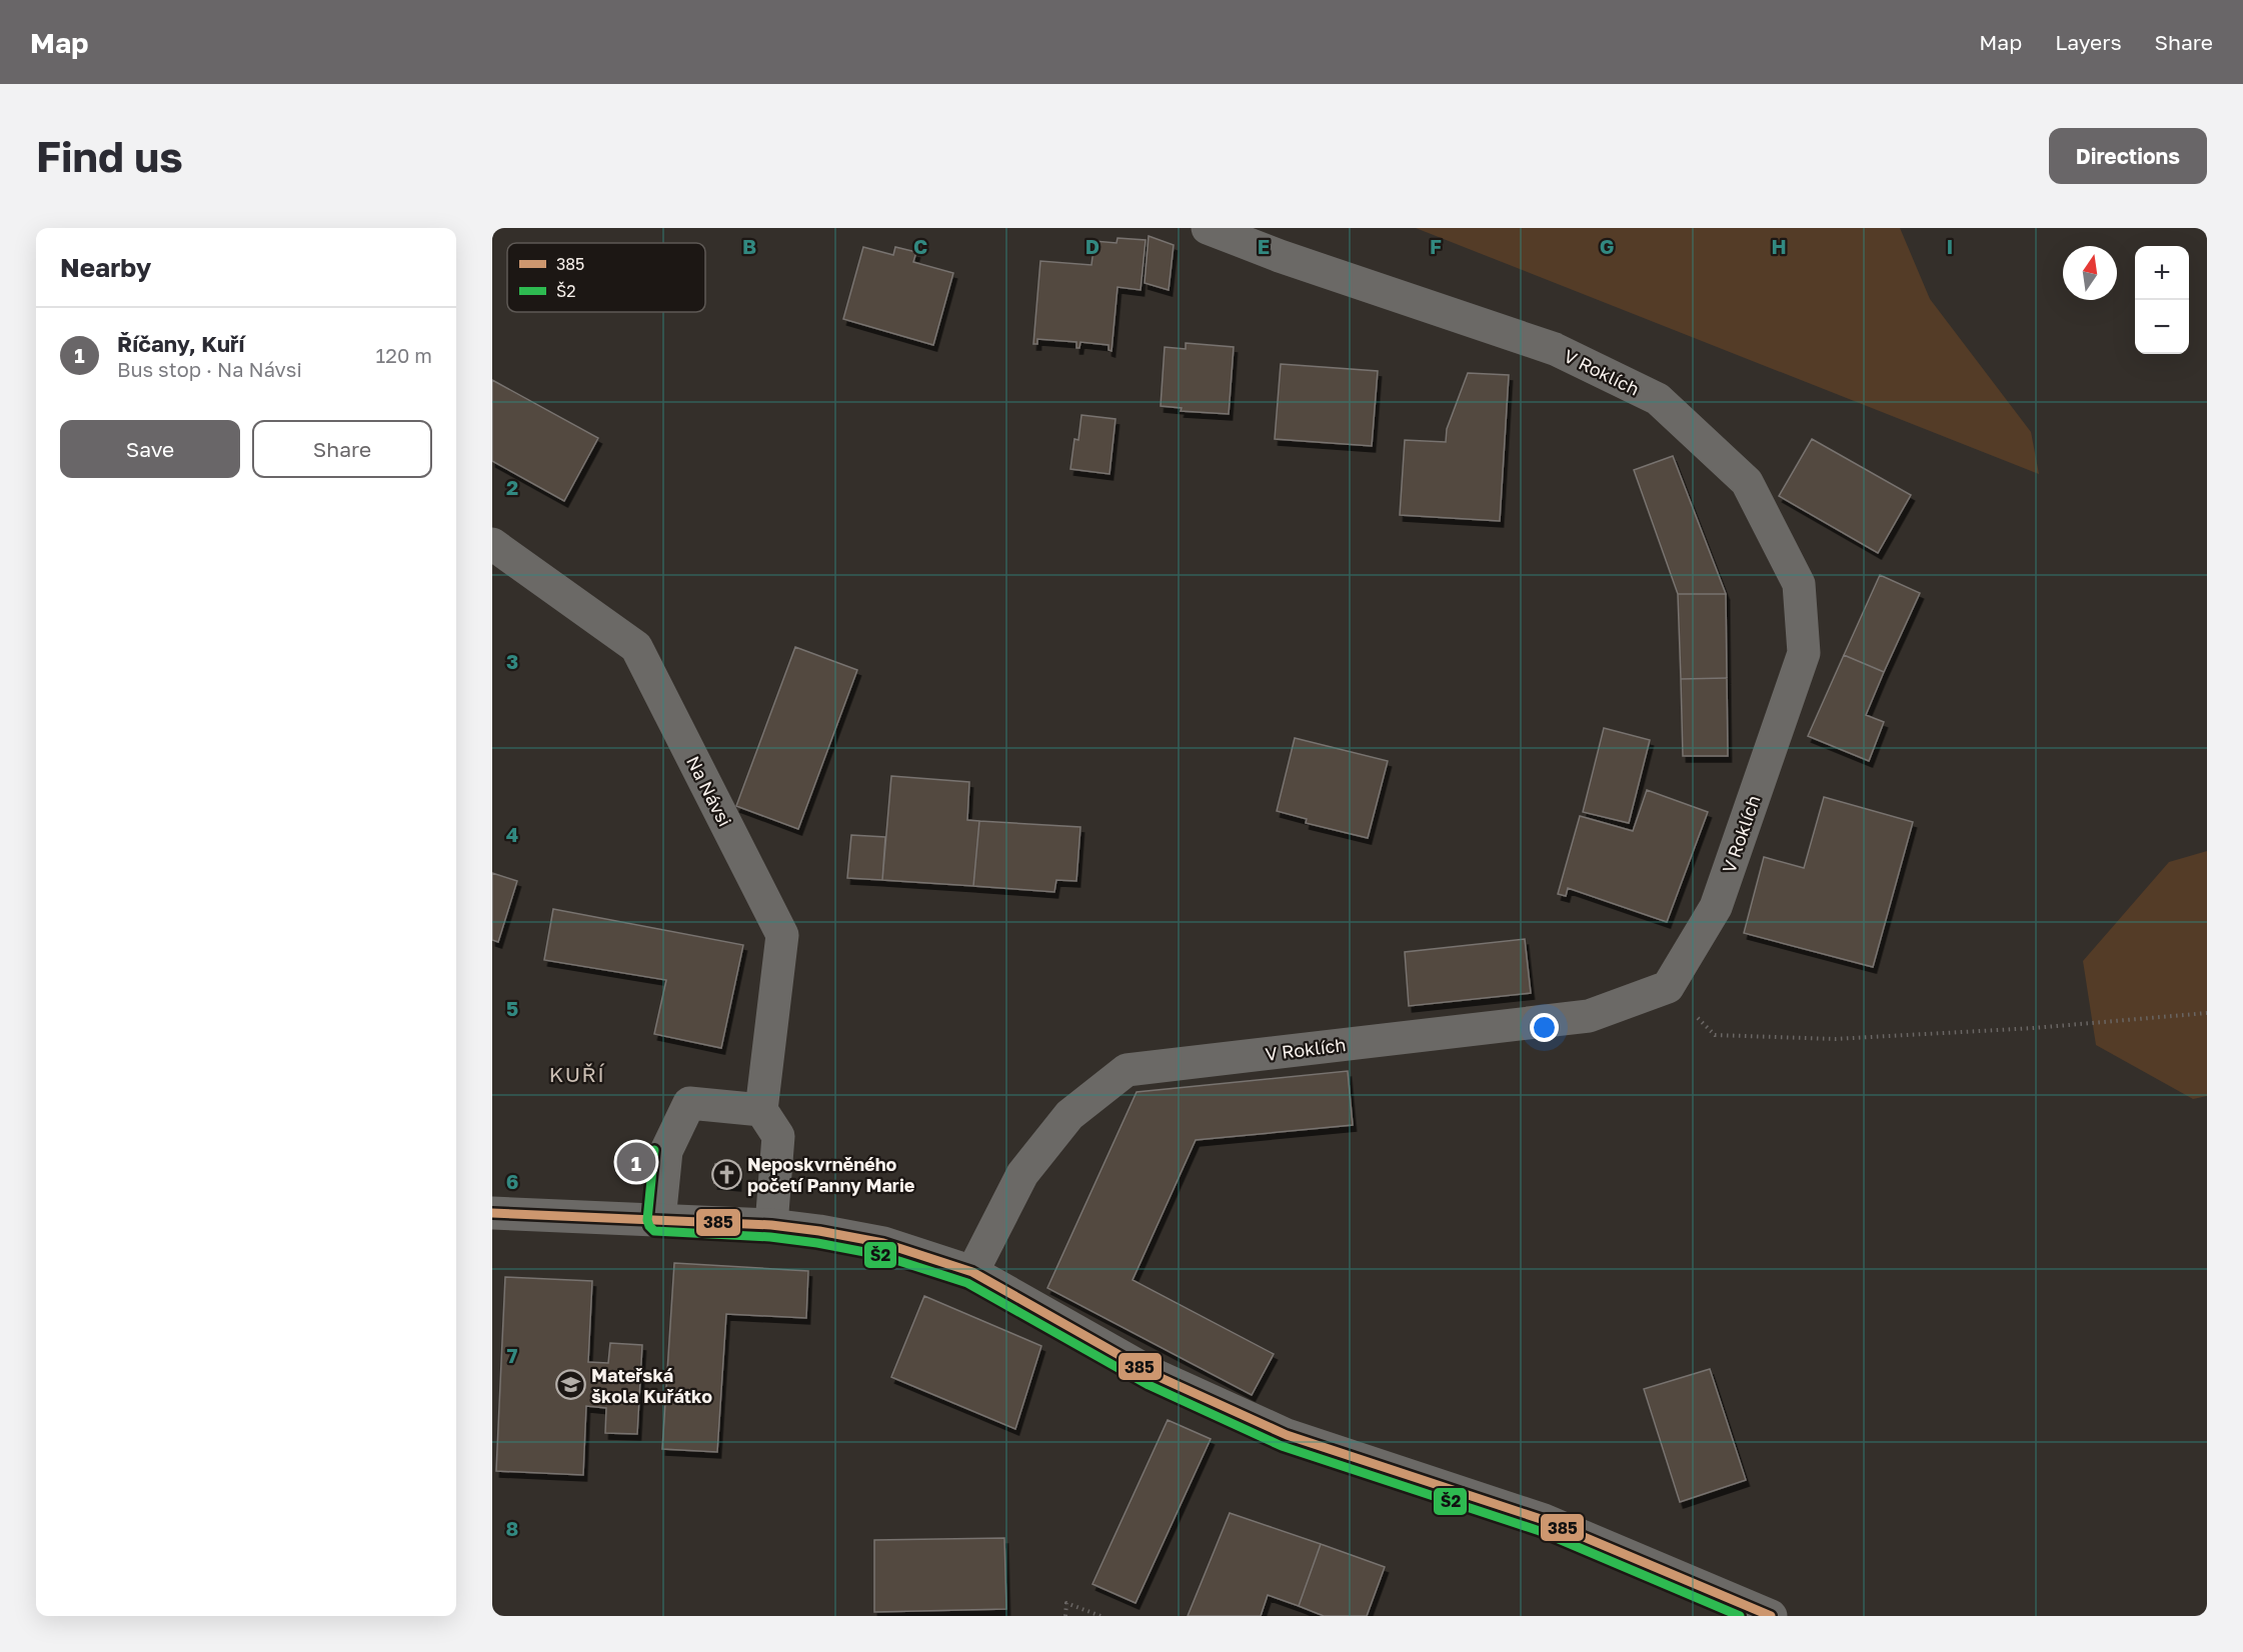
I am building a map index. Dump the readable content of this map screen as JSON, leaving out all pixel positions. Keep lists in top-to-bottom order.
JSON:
{
  "streets": {
    "street": ["V Roklích", "Na Návsi"]
  },
  "districts": ["KUŘÍ"],
  "places": {
    "church": ["Neposkvrněného početí Panny Marie"],
    "school or university": ["Mateřská škola Kuřátko"]
  },
  "lines": ["transit line Š2", "transit line 385"],
  "legend": ["385", "Š2"],
  "north": "top",
  "page": {
    "header": "Map",
    "nav": ["Map", "Layers", "Share"],
    "buttons": [
      "Directions",
      ["Save", "Share"]
    ],
    "title": "Find us",
    "heading": "Nearby",
    "map_buttons": ["+", "−"],
    "list": [
      {
        "mark": "1",
        "name": "Říčany, Kuří",
        "note": "Bus stop · Na Návsi",
        "value": "120 m"
      }
    ],
    "pins": "1"
  },
  "grid": {
    "columns": [
      "B",
      "C",
      "D",
      "E",
      "F",
      "G",
      "H",
      "I"
    ],
    "rows": [
      "2",
      "3",
      "4",
      "5",
      "6",
      "7",
      "8"
    ]
  }
}
